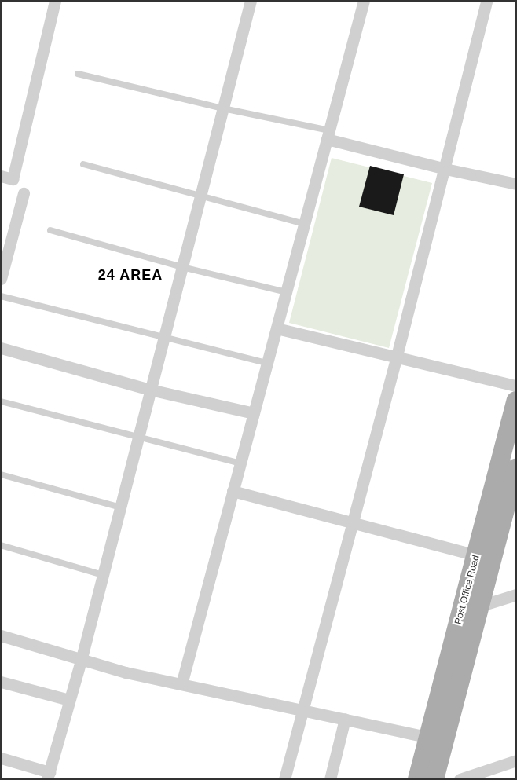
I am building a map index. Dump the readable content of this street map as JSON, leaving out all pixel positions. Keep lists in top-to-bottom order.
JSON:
{
  "streets": {
    "main road": ["Post Office Road"]
  },
  "districts": ["24 AREA"]
}
